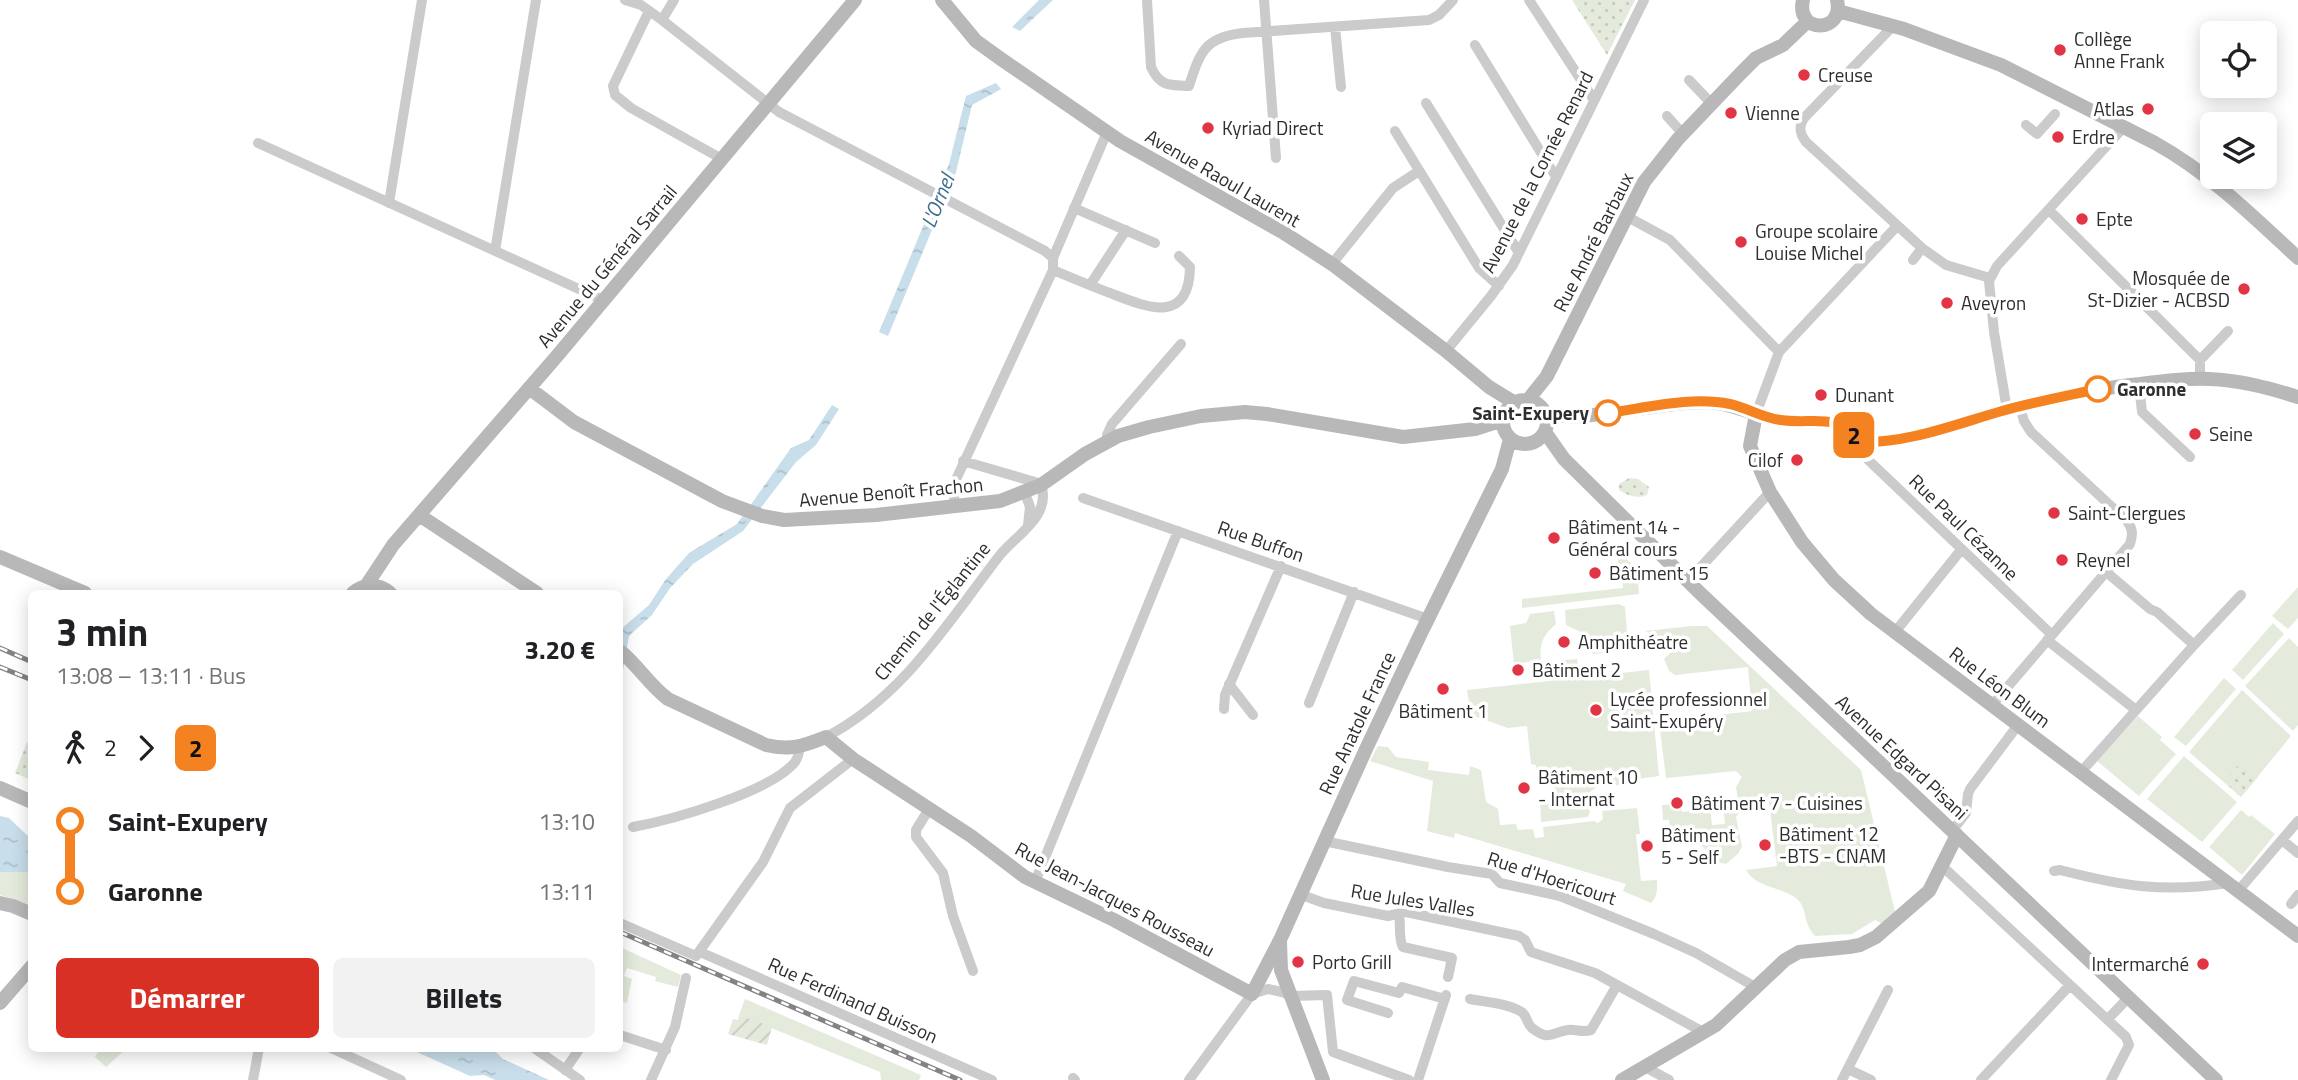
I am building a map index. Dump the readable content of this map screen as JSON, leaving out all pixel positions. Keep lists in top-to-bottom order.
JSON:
{
  "streets": {
    "street": [
      "Avenue de la Cornée Renard",
      "Avenue Raoul Laurent",
      "Rue André Barbaux",
      "Avenue du Général Sarrail",
      "Avenue Benoît Frachon",
      "Rue Paul Cézanne",
      "Rue Buffon",
      "Chemin de l'Églantine",
      "Rue Léon Blum",
      "Rue Anatole France",
      "Avenue Edgard Pisani",
      "Rue d'Hoericourt",
      "Rue Jean-Jacques Rousseau",
      "Rue Jules Valles",
      "Rue Ferdinand Buisson"
    ]
  },
  "crossings": [
    ["Avenue de la Cornée Renard", "Avenue Raoul Laurent"],
    ["Avenue Raoul Laurent", "Rue André Barbaux"],
    ["Avenue Raoul Laurent", "Avenue Benoît Frachon"],
    ["Avenue Raoul Laurent", "Rue Anatole France"],
    ["Avenue Raoul Laurent", "Avenue Edgard Pisani"],
    ["Rue André Barbaux", "Avenue Benoît Frachon"],
    ["Rue André Barbaux", "Rue Anatole France"],
    ["Rue André Barbaux", "Avenue Edgard Pisani"],
    ["Avenue du Général Sarrail", "Avenue Benoît Frachon"],
    ["Avenue Benoît Frachon", "Chemin de l'Églantine"],
    ["Avenue Benoît Frachon", "Rue Anatole France"],
    ["Avenue Benoît Frachon", "Avenue Edgard Pisani"],
    ["Rue Buffon", "Rue Anatole France"],
    ["Chemin de l'Églantine", "Rue Jean-Jacques Rousseau"],
    ["Rue Anatole France", "Avenue Edgard Pisani"],
    ["Rue Anatole France", "Rue d'Hoericourt"],
    ["Rue Anatole France", "Rue Jean-Jacques Rousseau"],
    ["Rue Anatole France", "Rue Jules Valles"]
  ],
  "water": ["L'Ornel"],
  "places": [
    "Collège Anne Frank",
    "Creuse",
    "Atlas",
    "Vienne",
    "Kyriad Direct",
    "Erdre",
    "Epte",
    "Groupe scolaire Louise Michel",
    "Mosquée de St-Dizier - ACBSD",
    "Aveyron",
    "Garonne",
    "Dunant",
    "Saint-Exupery",
    "Seine",
    "Cilof",
    "Saint-CIergues",
    "Bâtiment 14 - Général cours",
    "Reynel",
    "Bâtiment 15",
    "Amphithéatre",
    "Bâtiment 2",
    "Bâtiment 1",
    "Lycée professionnel Saint-Exupéry",
    "Bâtiment 10 - Internat",
    "Bâtiment 7 - Cuisines",
    "Bâtiment 12 -BTS - CNAM",
    "Bâtiment 5 - Self",
    "Porto Grill",
    "Intermarché"
  ],
  "lines": ["bus line 2"],
  "page": {
    "on_map": "2",
    "heading": ["3 min", "13:08 – 13:11 · Bus", "3.20 €"],
    "legs": ["2", "2"],
    "list": [
      {
        "name": "Saint-Exupery",
        "value": "13:10"
      },
      {
        "name": "Garonne",
        "value": "13:11"
      }
    ],
    "buttons": ["Démarrer", "Billets"]
  }
}
